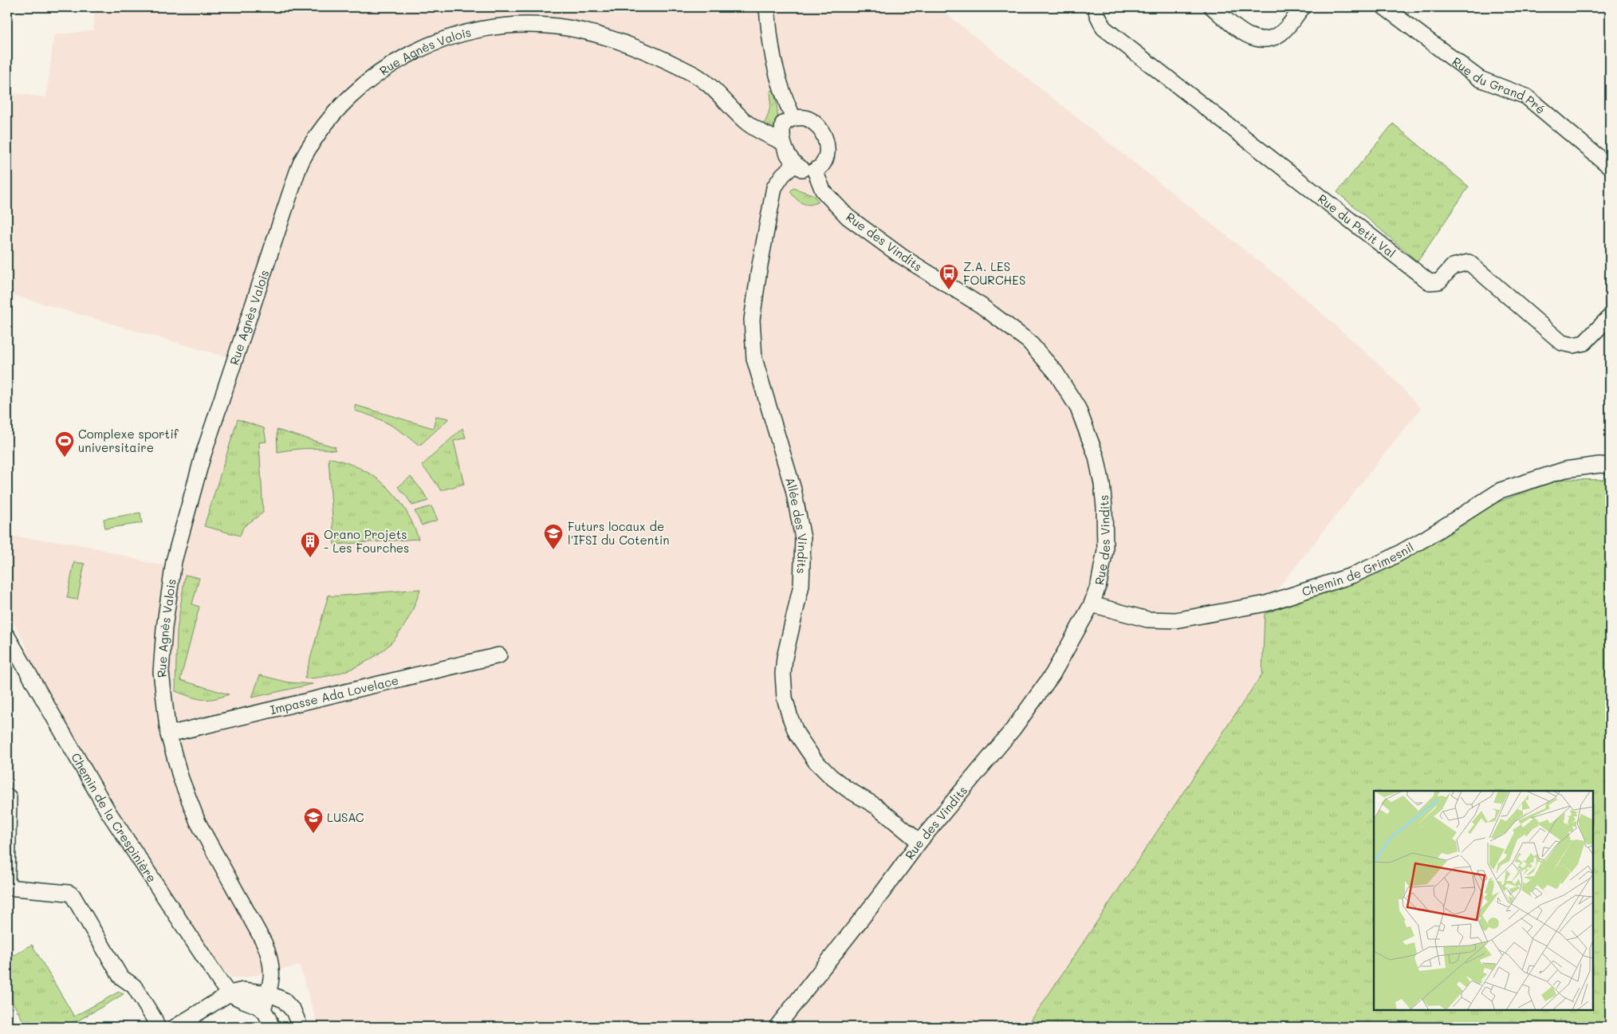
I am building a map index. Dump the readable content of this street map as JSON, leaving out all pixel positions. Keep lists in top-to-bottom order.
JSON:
{
  "streets": {
    "street": [
      "Rue Agnès Valois",
      "Rue du Grand Pré",
      "Rue du Petit Val",
      "Rue des Vindits",
      "Allée des Vindits",
      "Chemin de Grimesnil",
      "Impasse Ada Lovelace",
      "Chemin de la Crespinière"
    ]
  },
  "crossings": [
    ["Rue Agnès Valois", "Rue des Vindits"],
    ["Rue Agnès Valois", "Allée des Vindits"],
    ["Rue Agnès Valois", "Impasse Ada Lovelace"],
    ["Rue Agnès Valois", "Chemin de la Crespinière"],
    ["Rue des Vindits", "Allée des Vindits"],
    ["Rue des Vindits", "Chemin de Grimesnil"]
  ],
  "places": {
    "bus stop": ["Z.A. LES FOURCHES"],
    "sports": ["Complexe sportif universitaire"],
    "school or university": ["Futurs locaux de l'IFSI du Cotentin", "LUSAC"],
    "building": ["Orano Projets - Les Fourches"]
  }
}
